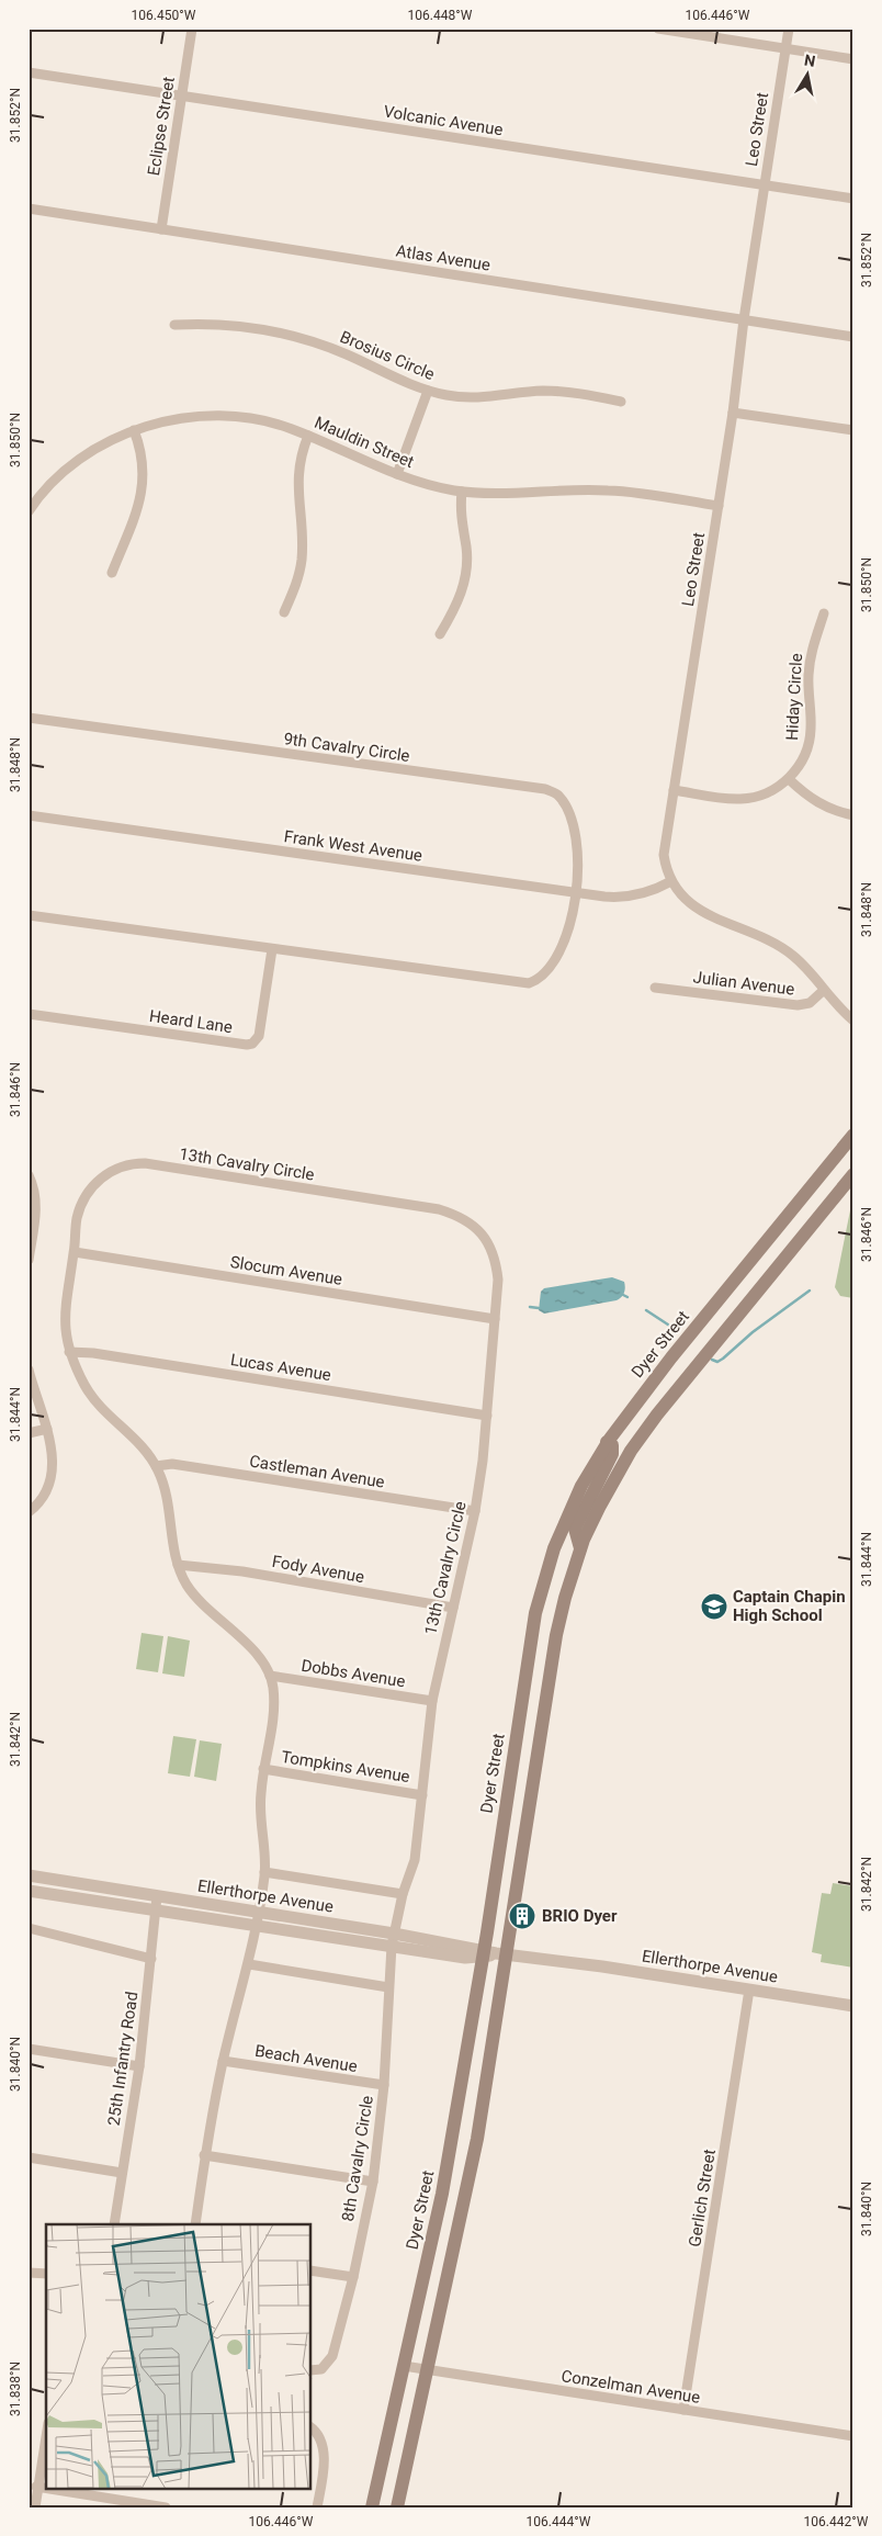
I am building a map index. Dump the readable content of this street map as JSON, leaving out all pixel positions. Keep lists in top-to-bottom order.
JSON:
{
  "streets": {
    "main road": ["Dyer Street"],
    "street": [
      "Volcanic Avenue",
      "Eclipse Street",
      "Leo Street",
      "Atlas Avenue",
      "Brosius Circle",
      "Mauldin Street",
      "Hiday Circle",
      "9th Cavalry Circle",
      "Frank West Avenue",
      "Julian Avenue",
      "Heard Lane",
      "13th Cavalry Circle",
      "Slocum Avenue",
      "Lucas Avenue",
      "Castleman Avenue",
      "Fody Avenue",
      "Dobbs Avenue",
      "Tompkins Avenue",
      "Ellerthorpe Avenue",
      "25th Infantry Road",
      "Beach Avenue",
      "8th Cavalry Circle",
      "Gerlich Street",
      "Conzelman Avenue"
    ]
  },
  "crossings": [
    ["Volcanic Avenue", "Eclipse Street"],
    ["Volcanic Avenue", "Leo Street"],
    ["Eclipse Street", "Atlas Avenue"],
    ["Leo Street", "Atlas Avenue"],
    ["Leo Street", "Mauldin Street"],
    ["Leo Street", "Frank West Avenue"],
    ["Leo Street", "Julian Avenue"],
    ["9th Cavalry Circle", "Frank West Avenue"],
    ["9th Cavalry Circle", "Heard Lane"],
    ["13th Cavalry Circle", "Slocum Avenue"],
    ["13th Cavalry Circle", "Lucas Avenue"],
    ["13th Cavalry Circle", "Castleman Avenue"],
    ["13th Cavalry Circle", "Fody Avenue"],
    ["13th Cavalry Circle", "Dobbs Avenue"],
    ["13th Cavalry Circle", "Tompkins Avenue"],
    ["13th Cavalry Circle", "Ellerthorpe Avenue"],
    ["13th Cavalry Circle", "8th Cavalry Circle"],
    ["Dyer Street", "Ellerthorpe Avenue"],
    ["Dyer Street", "Conzelman Avenue"],
    ["Ellerthorpe Avenue", "25th Infantry Road"],
    ["Ellerthorpe Avenue", "8th Cavalry Circle"],
    ["Ellerthorpe Avenue", "Gerlich Street"],
    ["Beach Avenue", "8th Cavalry Circle"],
    ["Gerlich Street", "Conzelman Avenue"]
  ],
  "places": {
    "school or university": ["Captain Chapin High School"],
    "building": ["BRIO Dyer"]
  },
  "north": "top",
  "coordinates": [
    "106.450°W",
    "106.448°W",
    "106.446°W",
    "31.852°N",
    "31.850°N",
    "31.848°N",
    "31.846°N",
    "31.844°N",
    "31.842°N",
    "31.840°N",
    "31.838°N",
    "106.444°W",
    "106.442°W"
  ]
}
